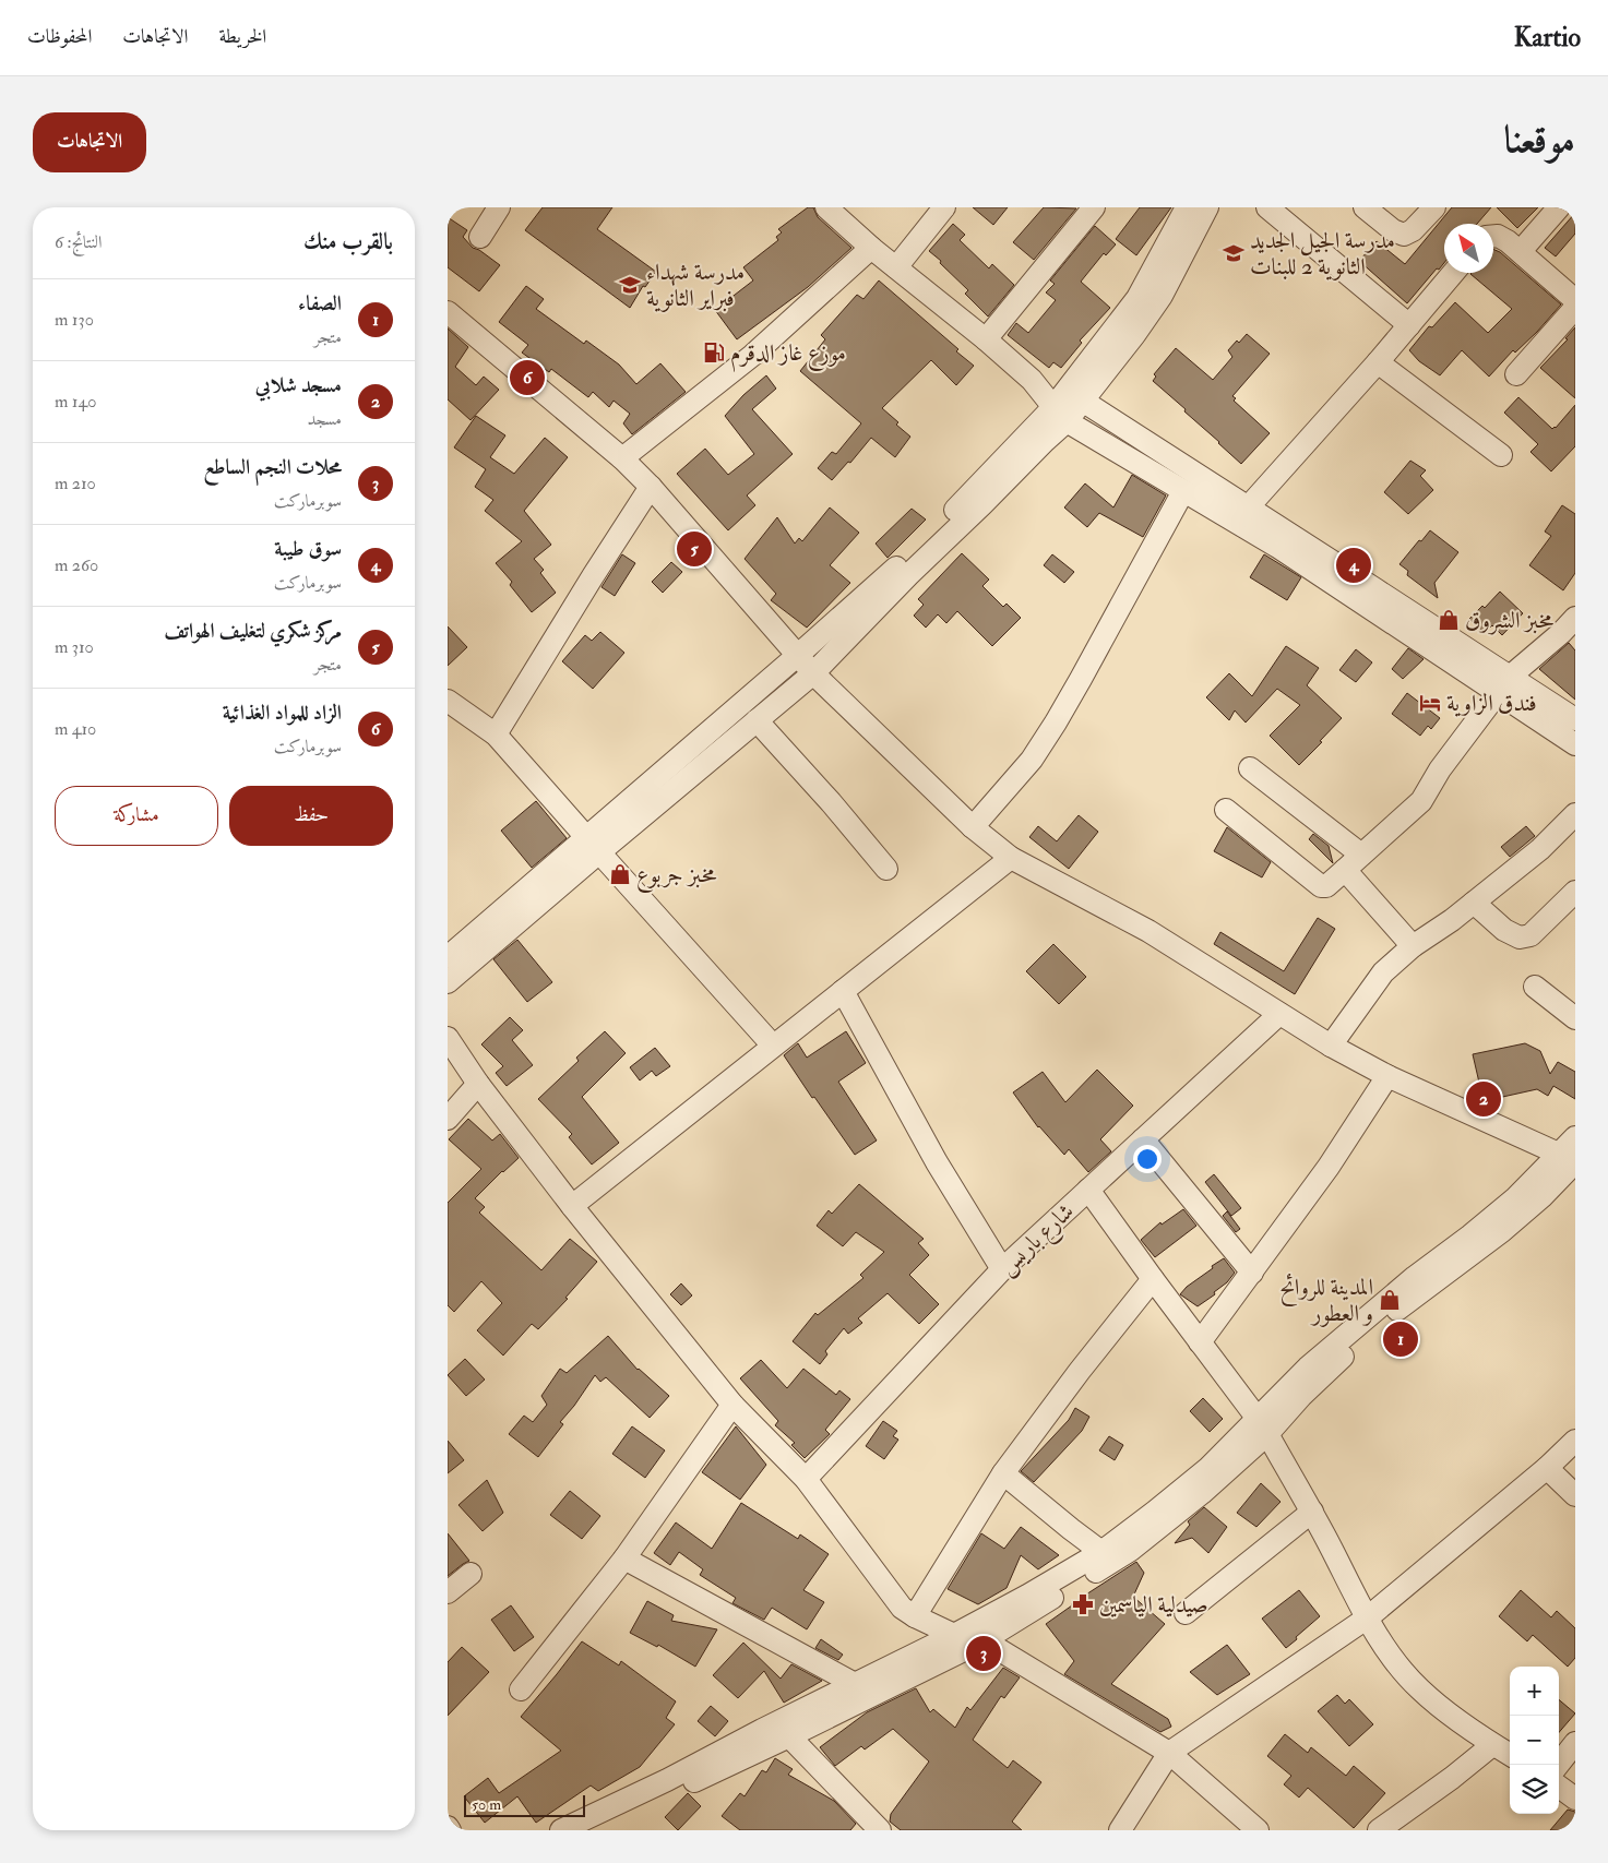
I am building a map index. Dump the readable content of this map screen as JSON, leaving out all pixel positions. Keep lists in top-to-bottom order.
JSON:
{
  "streets": {
    "street": ["شارع باريس"]
  },
  "places": {
    "school or university": ["مدرسة الجيل الجديد الثانوية 2 للبنات", "مدرسة شهداء فبراير الثانوية"],
    "fuel station": ["موزع غاز الدقرم"],
    "shop": ["مخبز الشروق", "مخبز جربوع", "المدينة للروائح و العطور"],
    "hotel": ["فندق الزاوية"],
    "pharmacy": ["صيدلية الياسمين"]
  },
  "scale_bar": "50 m",
  "north": "top left",
  "page": {
    "header": "Kartio",
    "nav": ["الخريطة", "الاتجاهات", "المحفوظات"],
    "title": "موقعنا",
    "buttons": [
      "الاتجاهات",
      ["حفظ", "مشاركة"]
    ],
    "heading": ["بالقرب منك", "النتائج: 6"],
    "list": [
      {
        "mark": "1",
        "name": "الصفاء",
        "note": "متجر",
        "value": "130 m"
      },
      {
        "mark": "2",
        "name": "مسجد شلابي",
        "note": "مسجد",
        "value": "140 m"
      },
      {
        "mark": "3",
        "name": "محلات النجم الساطع",
        "note": "سوبرماركت",
        "value": "210 m"
      },
      {
        "mark": "4",
        "name": "سوق طيبة",
        "note": "سوبرماركت",
        "value": "260 m"
      },
      {
        "mark": "5",
        "name": "مركز شكري لتغليف الهواتف",
        "note": "متجر",
        "value": "310 m"
      },
      {
        "mark": "6",
        "name": "الزاد للمواد الغذائية",
        "note": "سوبرماركت",
        "value": "410 m"
      }
    ],
    "pins": [
      "6",
      "5",
      "4",
      "2",
      "1",
      "3"
    ],
    "map_buttons": ["+", "−"],
    "scale": "50 m"
  }
}
